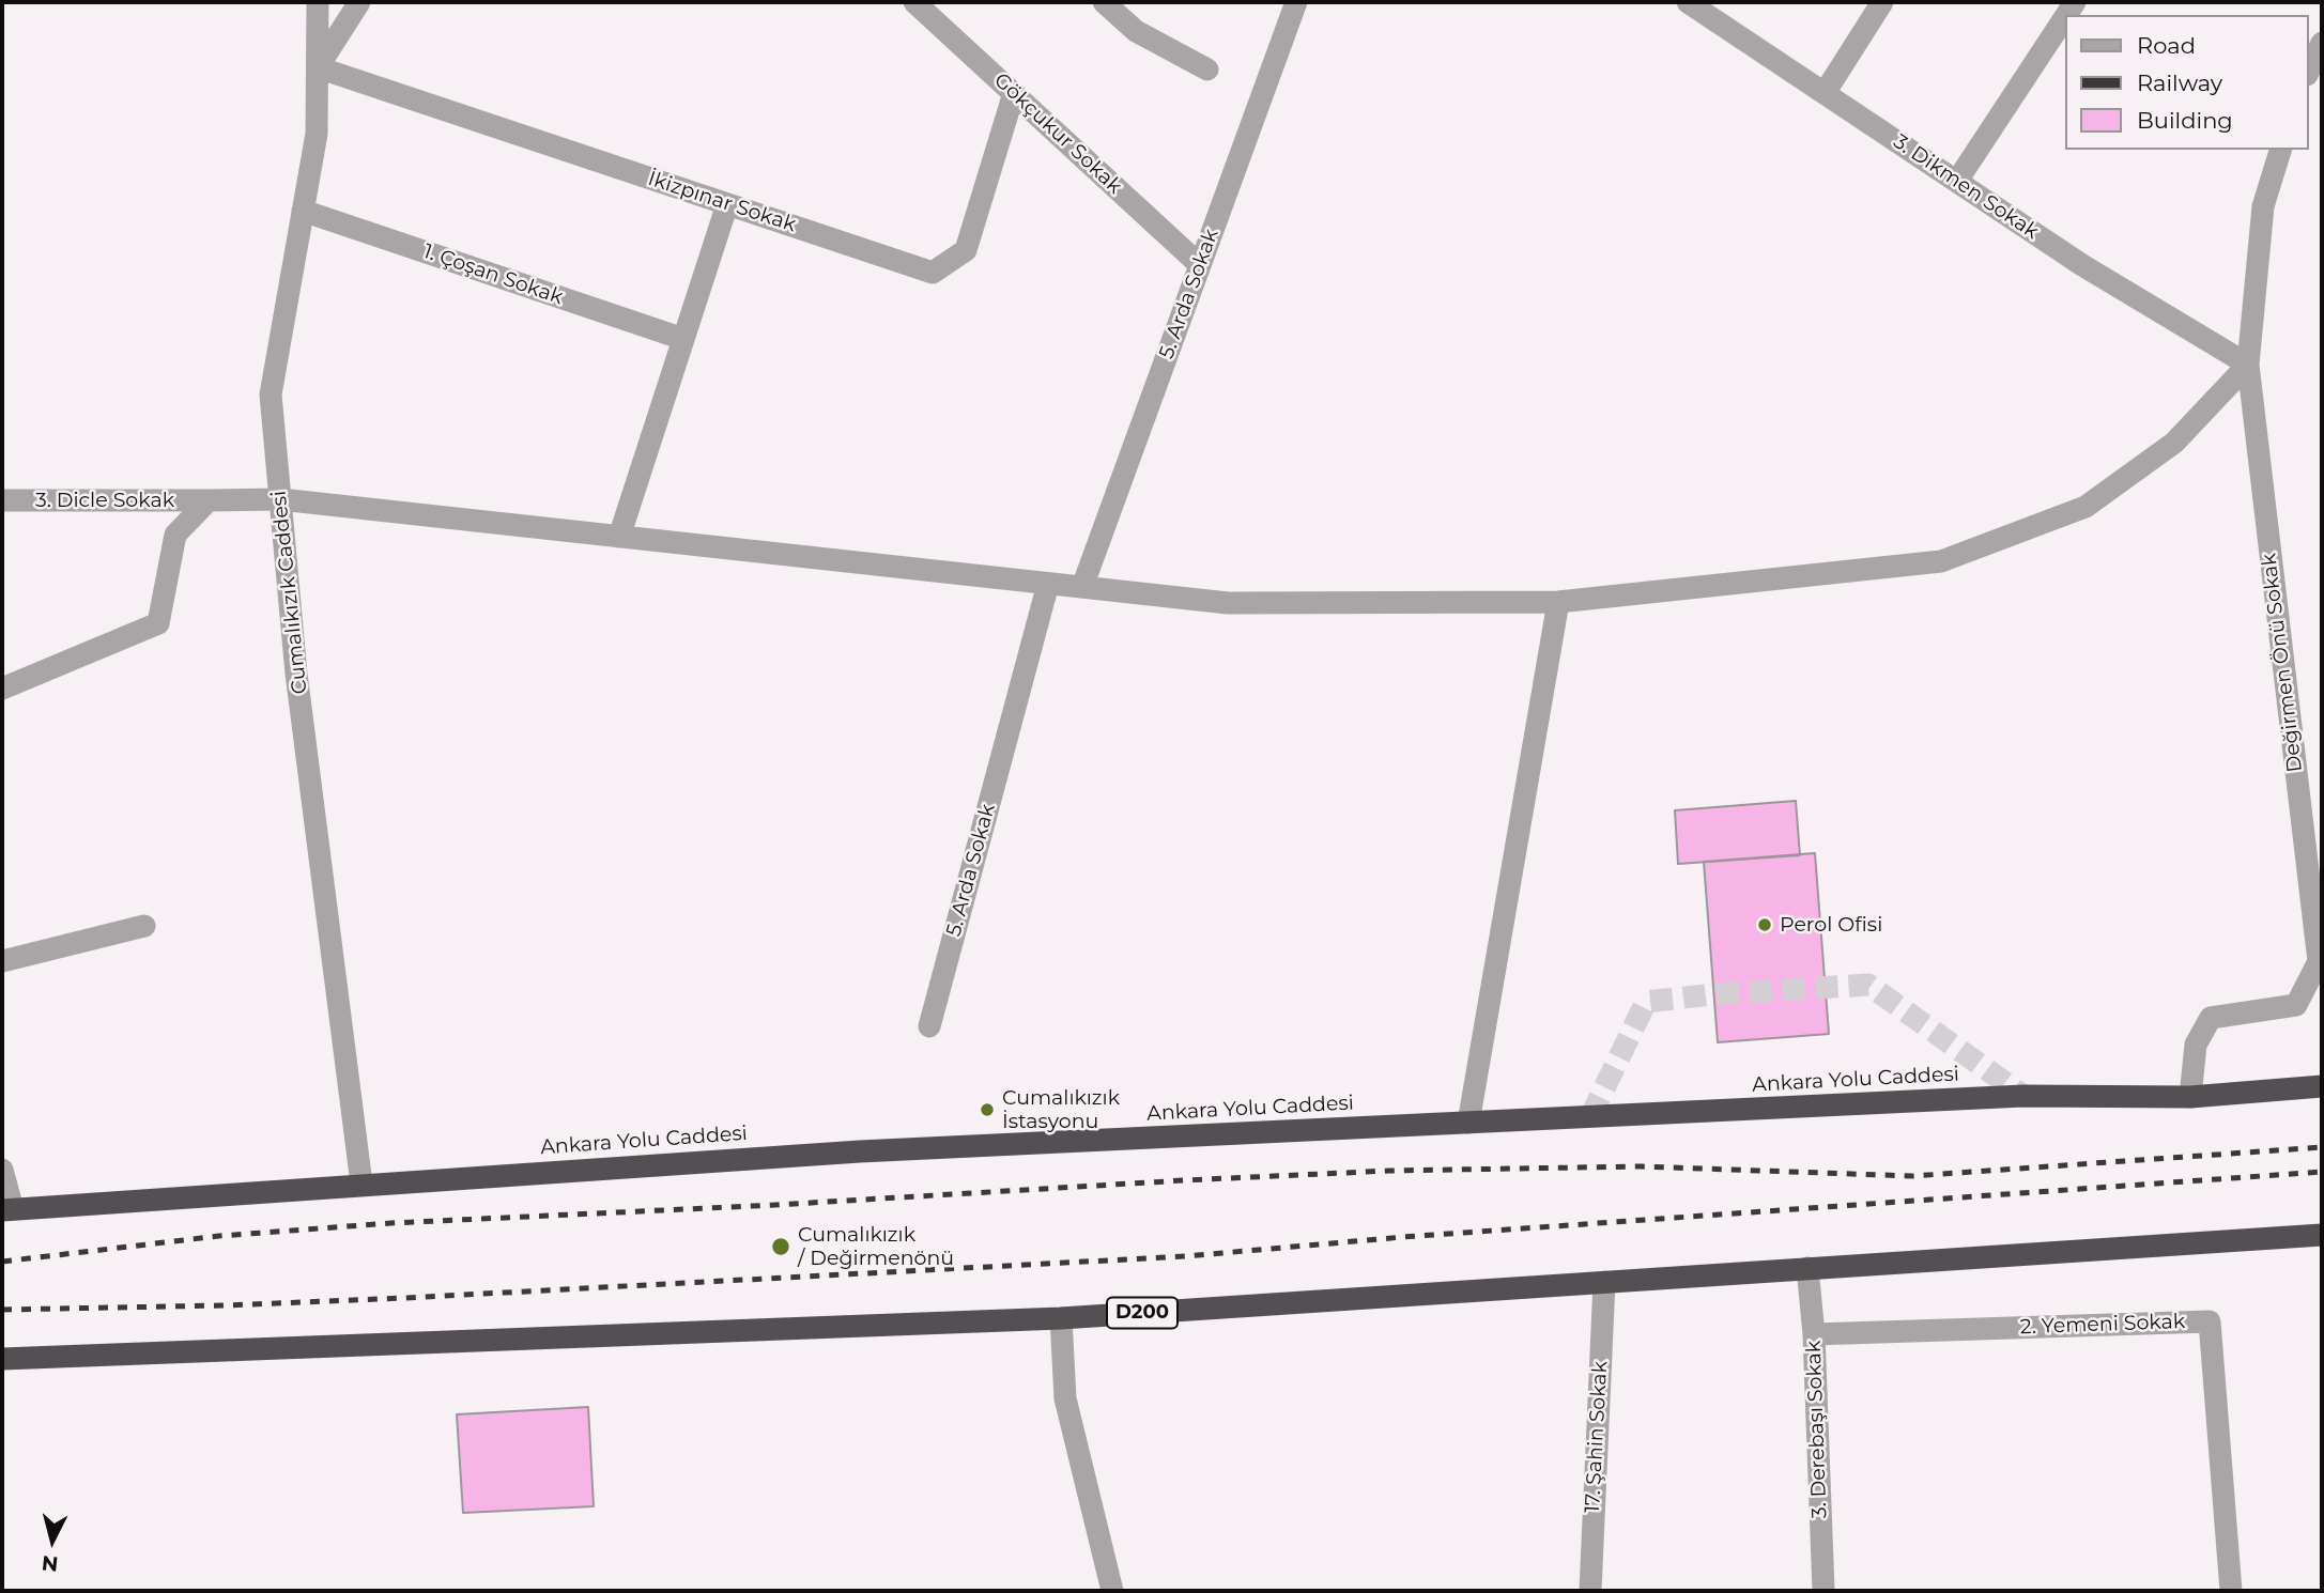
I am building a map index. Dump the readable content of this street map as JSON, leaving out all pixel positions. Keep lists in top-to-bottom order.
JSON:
{
  "streets": {
    "highway": ["Ankara Yolu Caddesi", "D200"],
    "street": [
      "Gökçukur Sokak",
      "3. Dikmen Sokak",
      "İkizpınar Sokak",
      "1. Çoşan Sokak",
      "5. Arda Sokak",
      "3. Dicle Sokak",
      "Cumalıkızık Caddesi",
      "Değirmen Önü Sokak",
      "2. Yemeni Sokak",
      "3. Derebaşı Sokak",
      "17. Şahin Sokak"
    ]
  },
  "crossings": [
    ["Gökçukur Sokak", "İkizpınar Sokak"],
    ["Gökçukur Sokak", "5. Arda Sokak"],
    ["3. Dikmen Sokak", "3. Dicle Sokak"],
    ["3. Dikmen Sokak", "Değirmen Önü Sokak"],
    ["İkizpınar Sokak", "Cumalıkızık Caddesi"],
    ["1. Çoşan Sokak", "Cumalıkızık Caddesi"],
    ["5. Arda Sokak", "3. Dicle Sokak"],
    ["3. Dicle Sokak", "Cumalıkızık Caddesi"],
    ["3. Dicle Sokak", "Değirmen Önü Sokak"],
    ["Cumalıkızık Caddesi", "Ankara Yolu Caddesi"],
    ["Değirmen Önü Sokak", "Ankara Yolu Caddesi"],
    ["D200", "3. Derebaşı Sokak"],
    ["D200", "17. Şahin Sokak"],
    ["2. Yemeni Sokak", "3. Derebaşı Sokak"]
  ],
  "places": ["Perol Ofisi", "Cumalıkızık İstasyonu", "Cumalıkızık / Değirmenönü"],
  "legend": ["Road", "Railway", "Building"],
  "north": "bottom"
}
